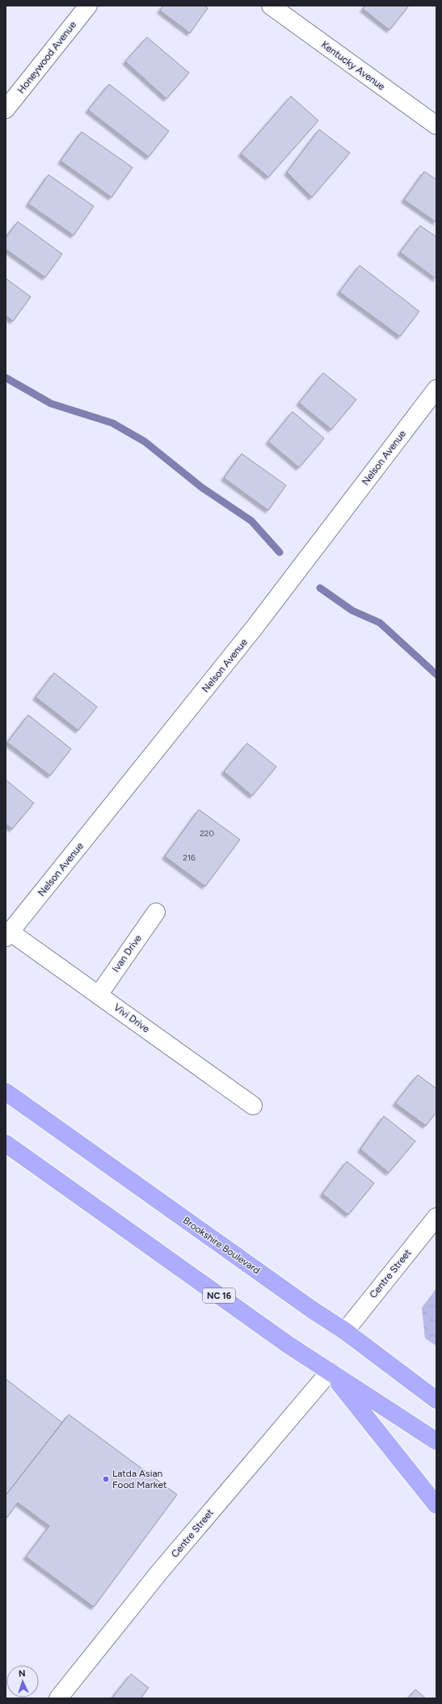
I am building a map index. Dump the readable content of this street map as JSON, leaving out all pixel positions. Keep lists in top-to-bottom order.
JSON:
{
  "streets": {
    "highway": ["Brookshire Boulevard", "NC 16"],
    "street": [
      "Honeywood Avenue",
      "Kentucky Avenue",
      "Nelson Avenue",
      "Ivan Drive",
      "Vivi Drive",
      "Centre Street"
    ]
  },
  "crossings": [
    ["Nelson Avenue", "Vivi Drive"],
    ["Ivan Drive", "Vivi Drive"],
    ["Brookshire Boulevard", "Centre Street"],
    ["Centre Street", "NC 16"]
  ],
  "places": ["Latda Asian Food Market"],
  "house_numbers": ["220", "216"],
  "north": "top"
}
